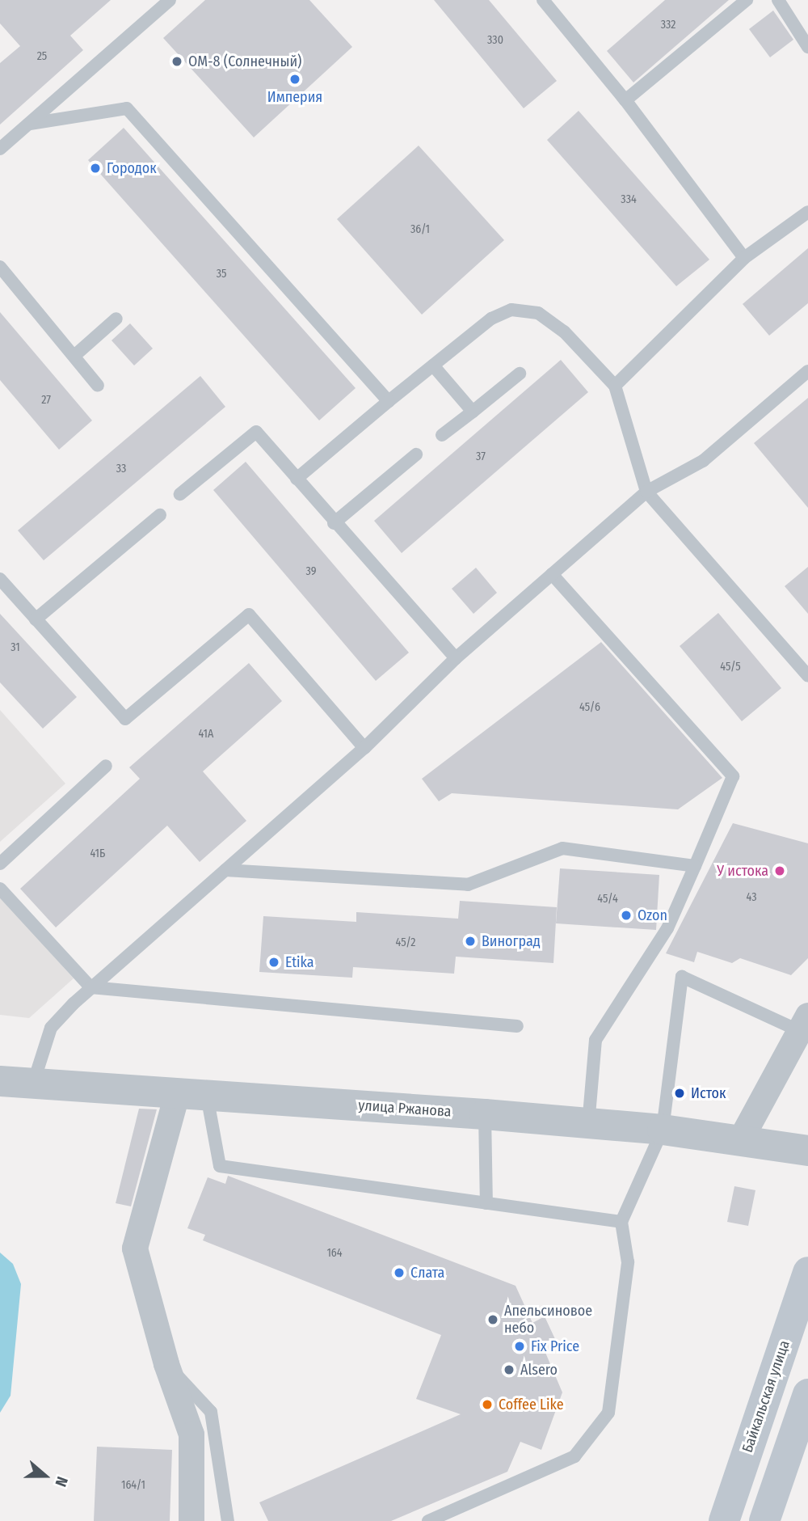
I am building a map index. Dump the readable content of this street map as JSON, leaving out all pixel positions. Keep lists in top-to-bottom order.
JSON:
{
  "streets": {
    "main road": ["Байкальская улица"],
    "street": ["улица Ржанова"]
  },
  "places": [
    "ОМ-8 (Солнечный)",
    "Империя",
    "Городок",
    "У истока",
    "Ozon",
    "Виноград",
    "Etika",
    "Исток",
    "Слата",
    "Апельсиновое небо",
    "Fix Price",
    "Alsero",
    "Coffee Like"
  ],
  "house_numbers": [
    "332",
    "330",
    "25",
    "334",
    "36/1",
    "35",
    "27",
    "37",
    "33",
    "39",
    "31",
    "45/5",
    "45/6",
    "41А",
    "41Б",
    "43",
    "45/4",
    "45/2",
    "164",
    "164/1"
  ],
  "north": "right"
}
